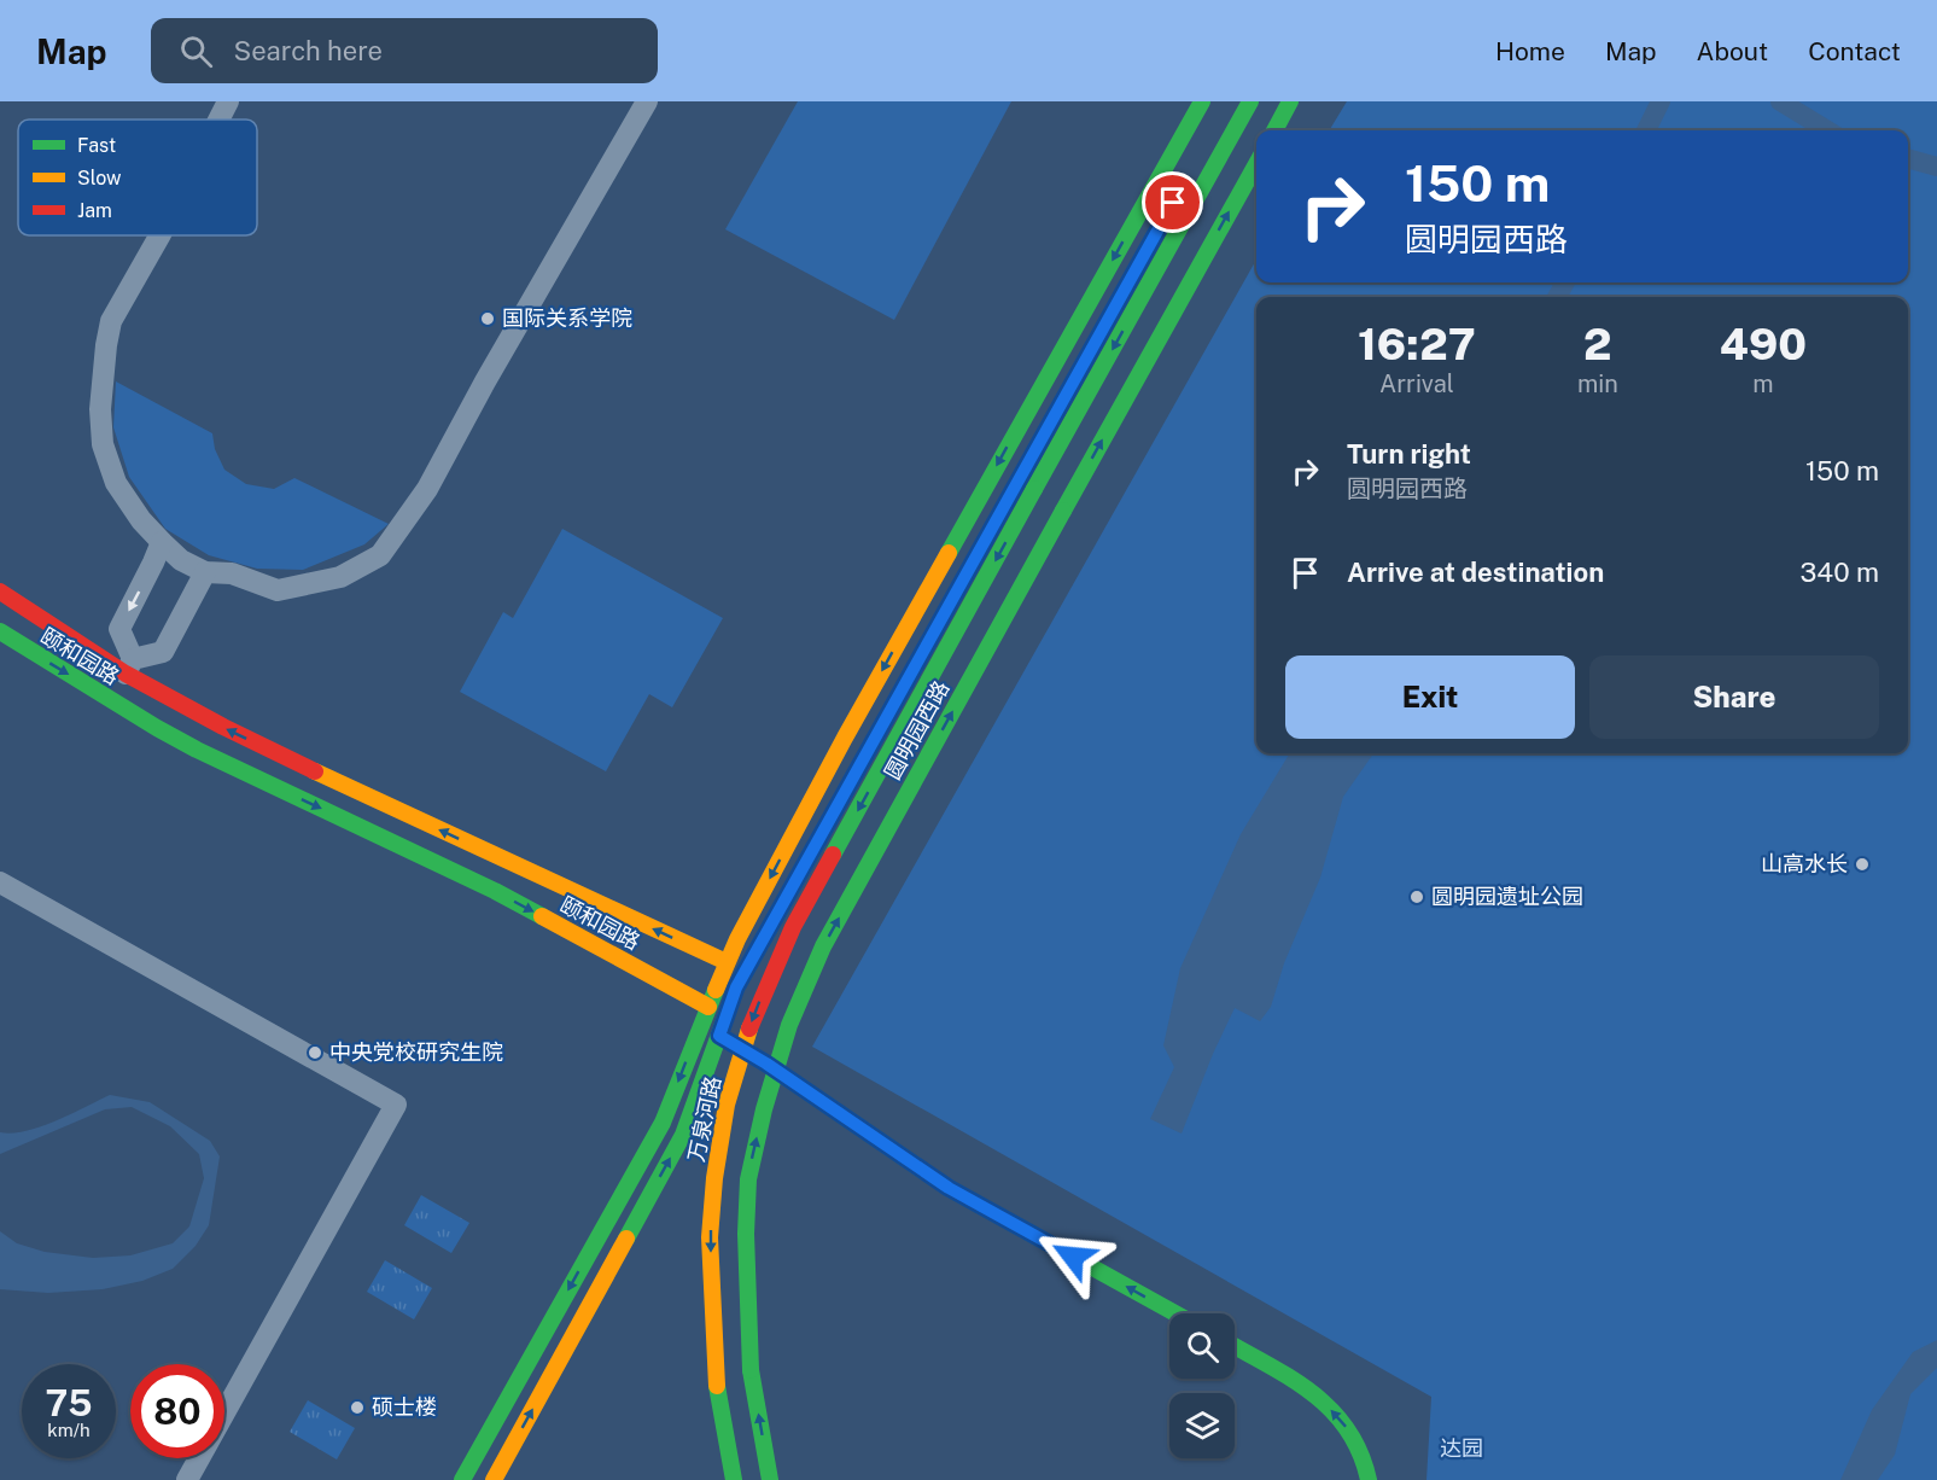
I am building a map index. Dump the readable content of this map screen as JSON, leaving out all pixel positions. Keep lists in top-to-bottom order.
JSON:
{
  "streets": {
    "main road": ["颐和园路", "圆明园西路", "万泉河路"]
  },
  "parks": ["达园"],
  "places": [
    "国际关系学院",
    "山高水长",
    "圆明园遗址公园",
    "中央党校研究生院",
    "硕士楼"
  ],
  "legend": ["Fast", "Slow", "Jam"],
  "page": {
    "header": "Map",
    "search": "Search here",
    "nav": [
      "Home",
      "Map",
      "About",
      "Contact"
    ],
    "turn": ["150 m", "圆明园西路"],
    "eta": [
      "16:27",
      "Arrival",
      "2",
      "min",
      "490",
      "m"
    ],
    "list": [
      {
        "name": "Turn right",
        "note": "圆明园西路",
        "value": "150 m"
      },
      {
        "name": "Arrive at destination",
        "value": "340 m"
      }
    ],
    "buttons": ["Exit", "Share"],
    "speed": "75 km/h",
    "limit": "80"
  }
}
